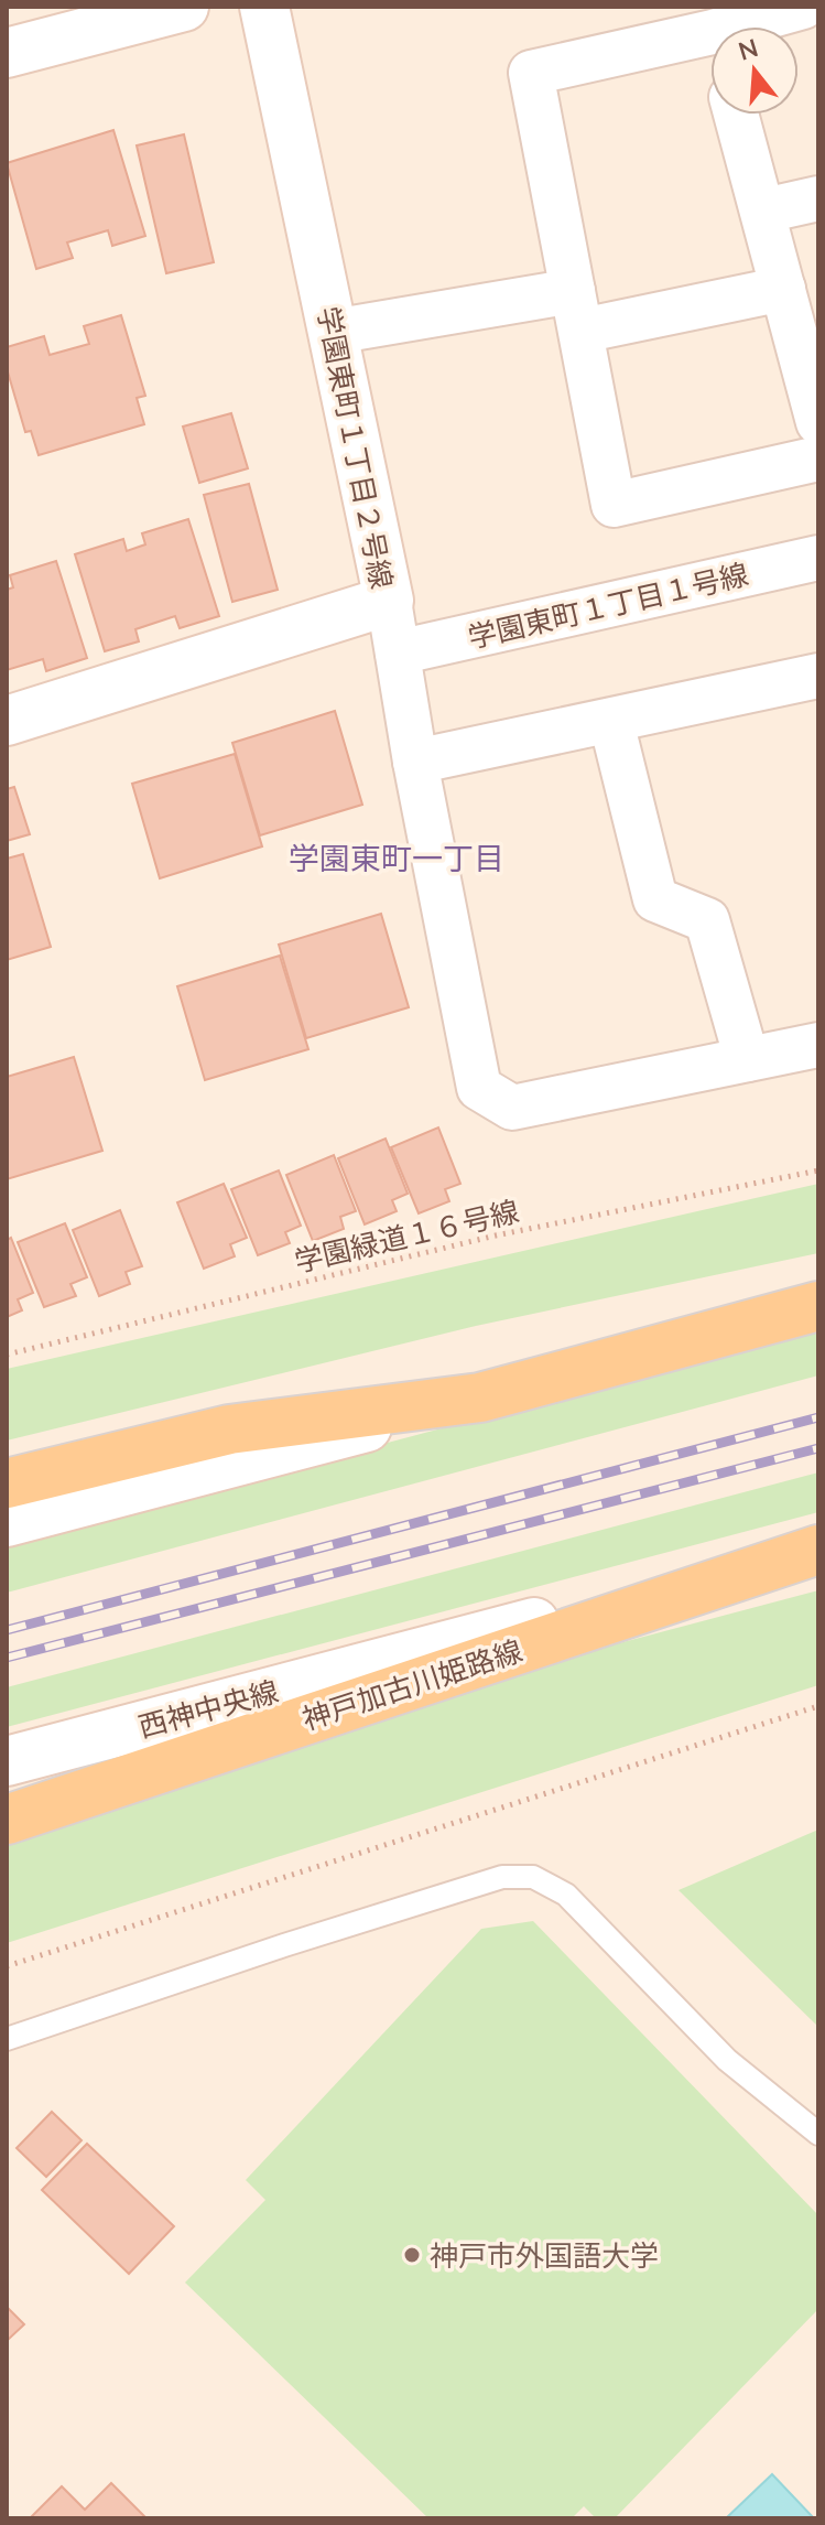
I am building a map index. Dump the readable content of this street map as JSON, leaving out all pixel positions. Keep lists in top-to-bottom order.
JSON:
{
  "streets": {
    "main road": ["神戸加古川姫路線"],
    "street": ["学園東町１丁目２号線", "学園東町１丁目１号線", "西神中央線"],
    "path": ["学園緑道１６号線"]
  },
  "crossings": [
    ["神戸加古川姫路線", "西神中央線"]
  ],
  "districts": ["学園東町一丁目"],
  "places": ["神戸市外国語大学"],
  "north": "top"
}
